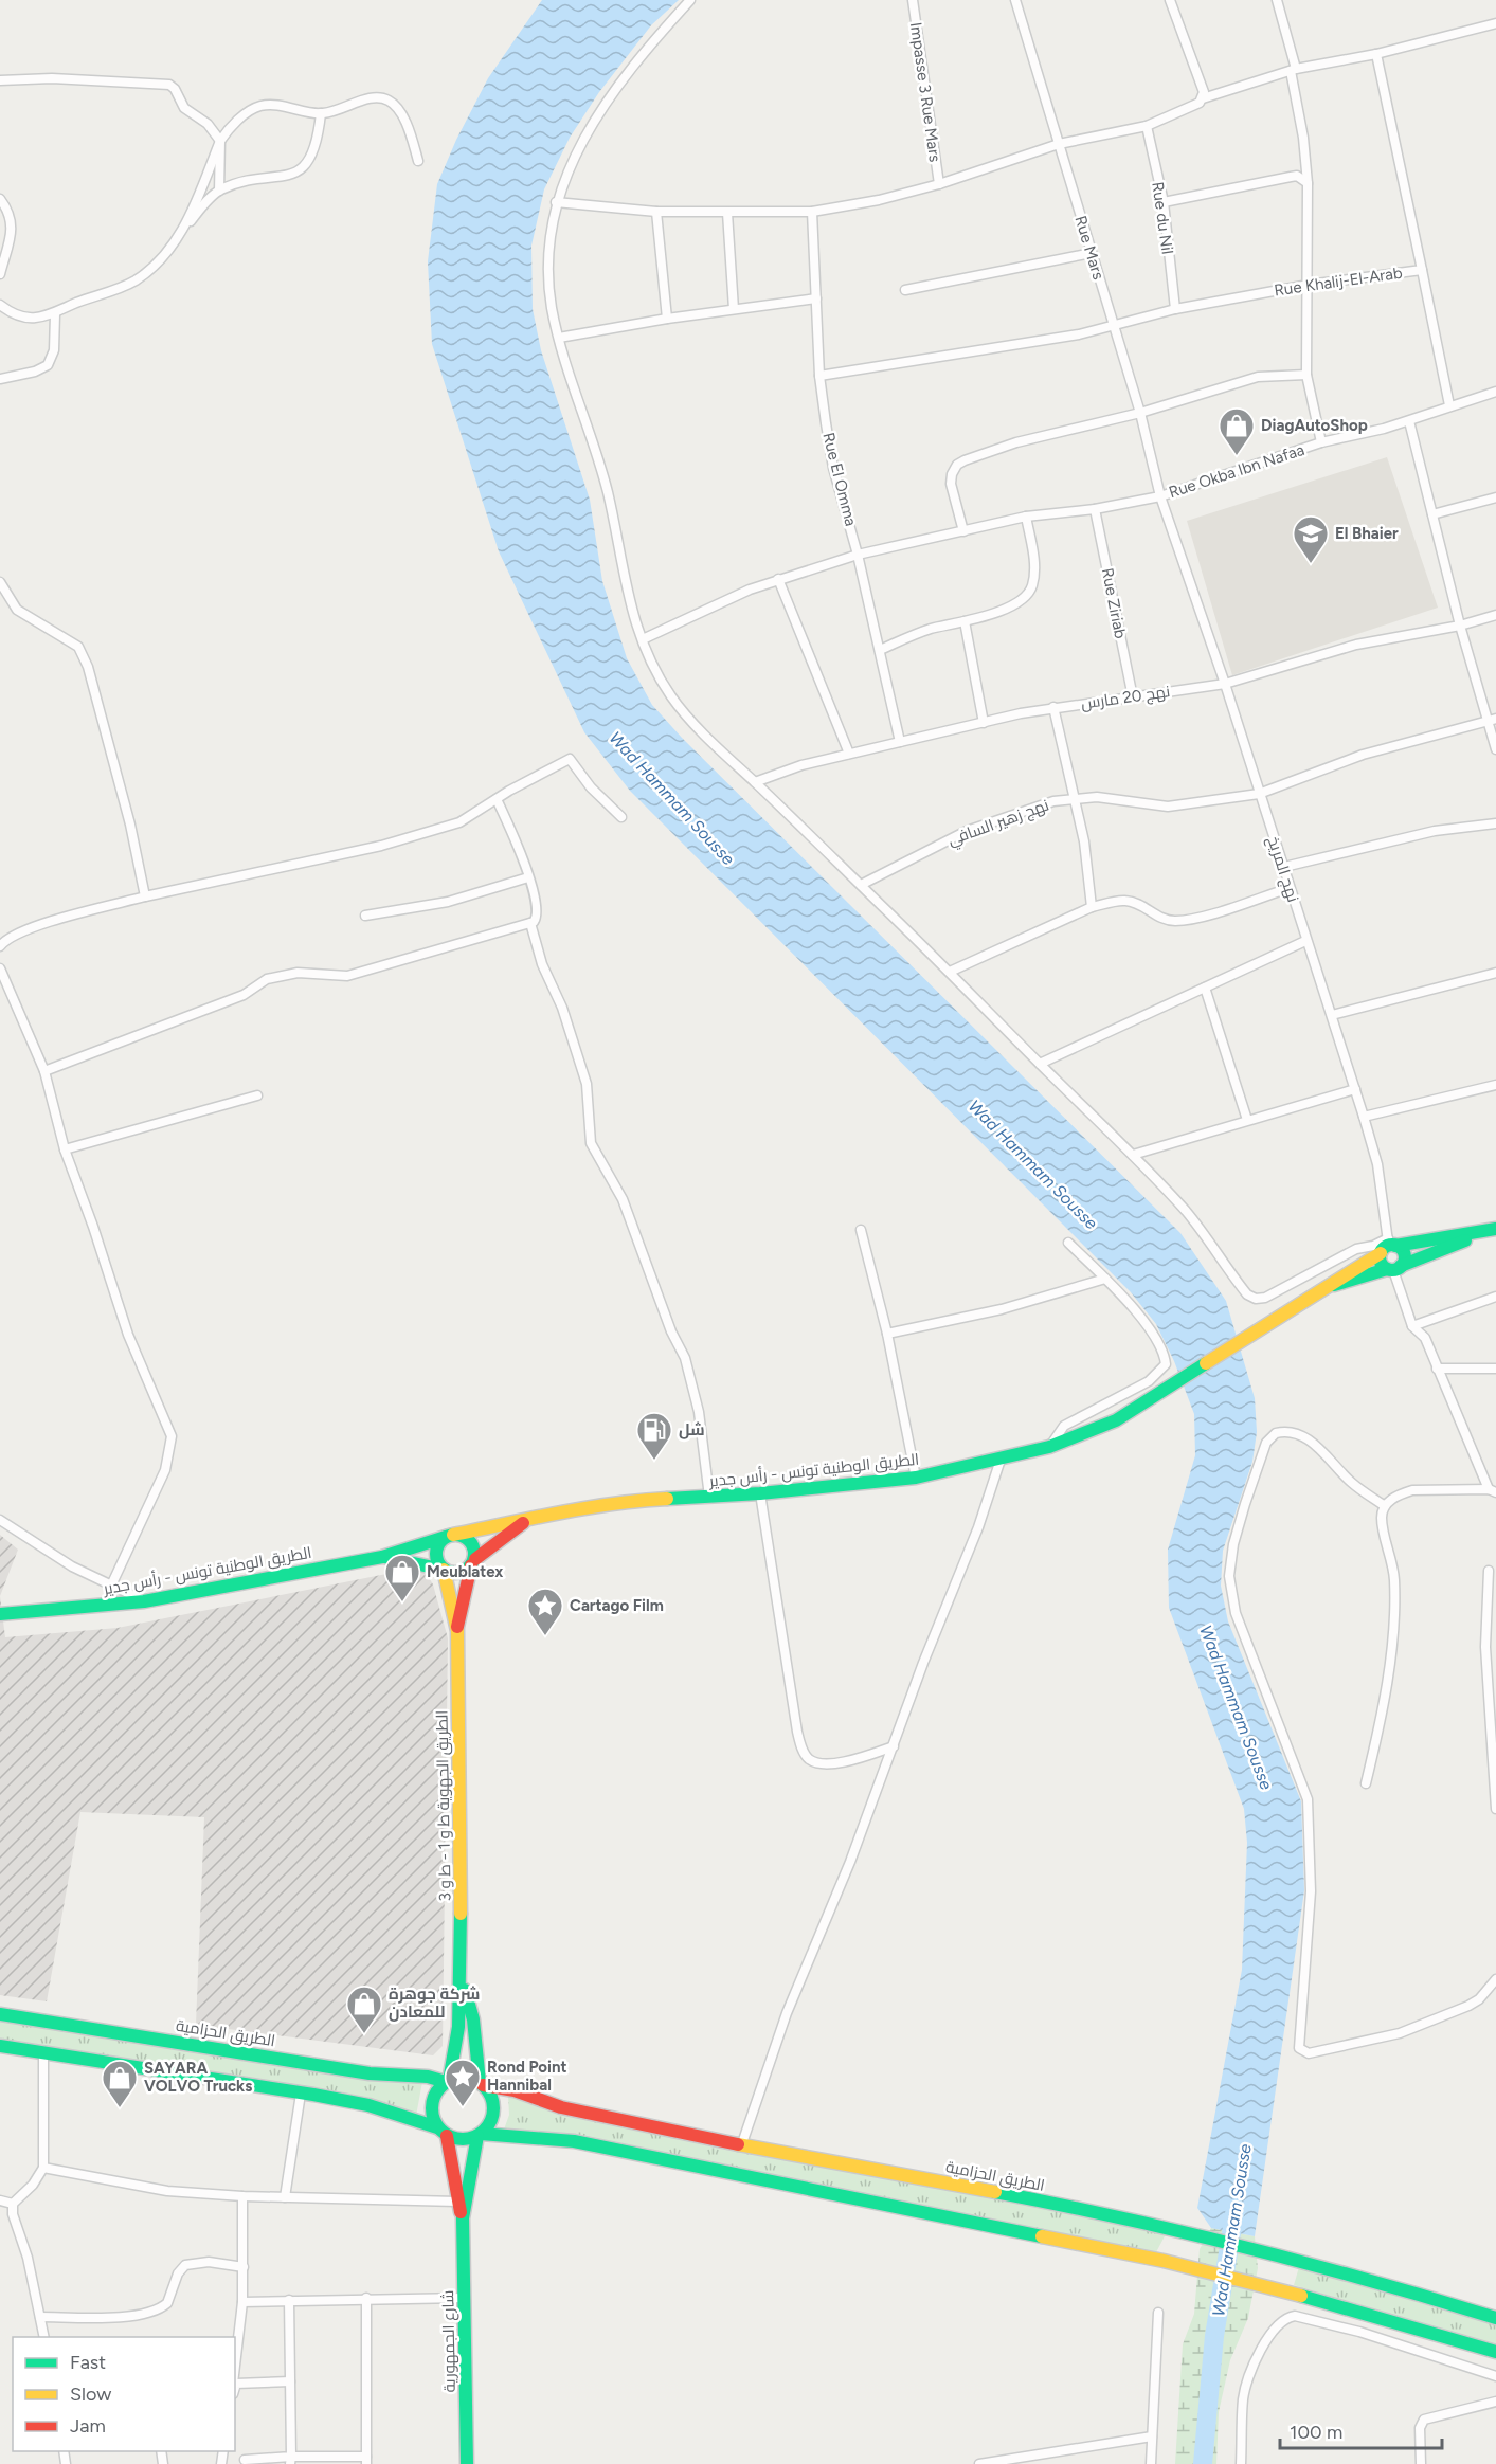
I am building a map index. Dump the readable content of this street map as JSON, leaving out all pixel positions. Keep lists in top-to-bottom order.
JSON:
{
  "streets": {
    "main road": [
      "الطريق الوطنية تونس - رأس جدير",
      "الطريق الجهوية ط و 1 - ط و 3",
      "الطريق الحزامية",
      "شارع الجمهورية"
    ],
    "street": [
      "Impasse 3 Rue Mars",
      "Rue du Nil",
      "Rue Mars",
      "Rue Khalij-El-Arab",
      "Rue Okba Ibn Nafaa",
      "Rue El Omma",
      "Rue Ziriab",
      "نهج 20 مارس",
      "نهج زهير السافي",
      "نهج المريخ"
    ]
  },
  "crossings": [
    ["Rue du Nil", "Rue Khalij-El-Arab"],
    ["Rue Mars", "Rue Khalij-El-Arab"],
    ["Rue Mars", "Rue Okba Ibn Nafaa"],
    ["Rue Mars", "نهج المريخ"],
    ["Rue Khalij-El-Arab", "Rue El Omma"],
    ["Rue Okba Ibn Nafaa", "Rue El Omma"],
    ["Rue Okba Ibn Nafaa", "Rue Ziriab"],
    ["Rue Okba Ibn Nafaa", "نهج المريخ"],
    ["Rue El Omma", "نهج 20 مارس"],
    ["Rue Ziriab", "نهج 20 مارس"],
    ["نهج 20 مارس", "نهج المريخ"],
    ["نهج زهير السافي", "نهج المريخ"],
    ["نهج المريخ", "الطريق الوطنية تونس - رأس جدير"],
    ["الطريق الوطنية تونس - رأس جدير", "الطريق الجهوية ط و 1 - ط و 3"],
    ["الطريق الجهوية ط و 1 - ط و 3", "الطريق الحزامية"],
    ["الطريق الجهوية ط و 1 - ط و 3", "شارع الجمهورية"],
    ["الطريق الحزامية", "شارع الجمهورية"]
  ],
  "water": ["Wad Hammam Sousse"],
  "places": {
    "shop": [
      "DiagAutoShop",
      "Meublatex",
      "شركة جوهرة للمعادن",
      "SAYARA VOLVO Trucks"
    ],
    "school or university": ["El Bhaier"],
    "fuel station": ["شل"],
    "place": ["Cartago Film", "Rond Point Hannibal"]
  },
  "legend": ["Fast", "Slow", "Jam"],
  "scale_bar": "100 m"
}
